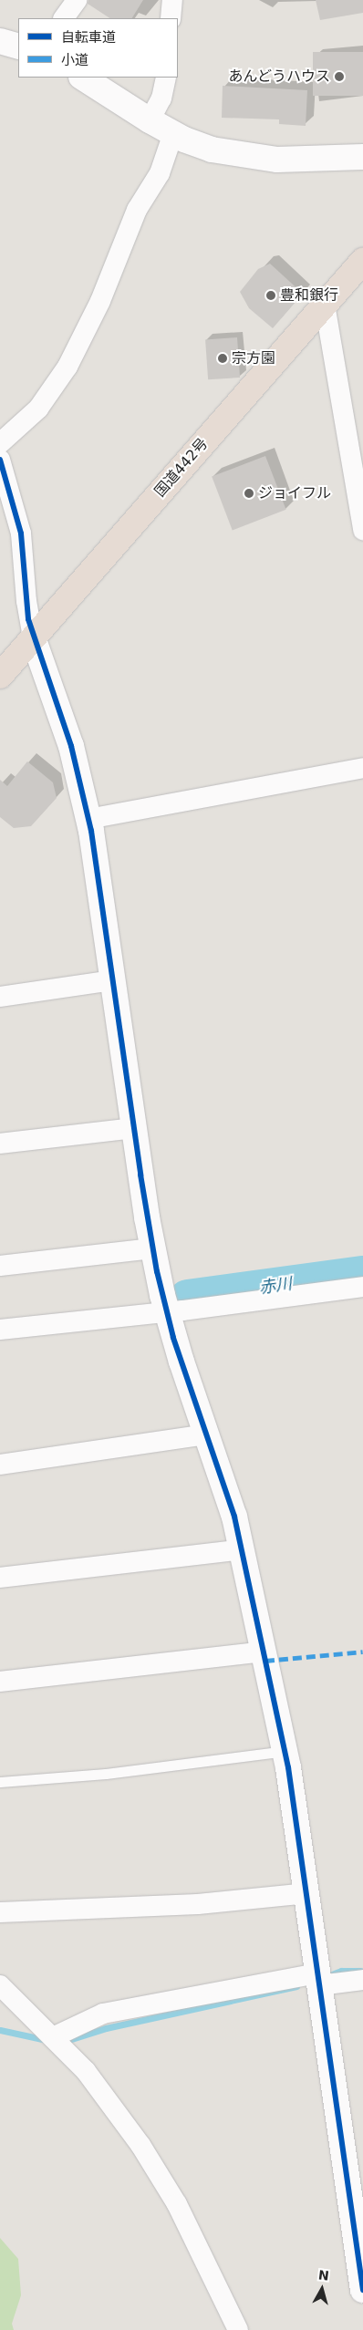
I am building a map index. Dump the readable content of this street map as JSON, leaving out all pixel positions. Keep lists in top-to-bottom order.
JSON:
{
  "streets": {
    "highway": ["国道442号"]
  },
  "water": ["赤川"],
  "places": [
    "あんどうハウス",
    "豊和銀行",
    "宗方園",
    "ジョイフル"
  ],
  "legend": ["自転車道", "小道"],
  "north": "top"
}
